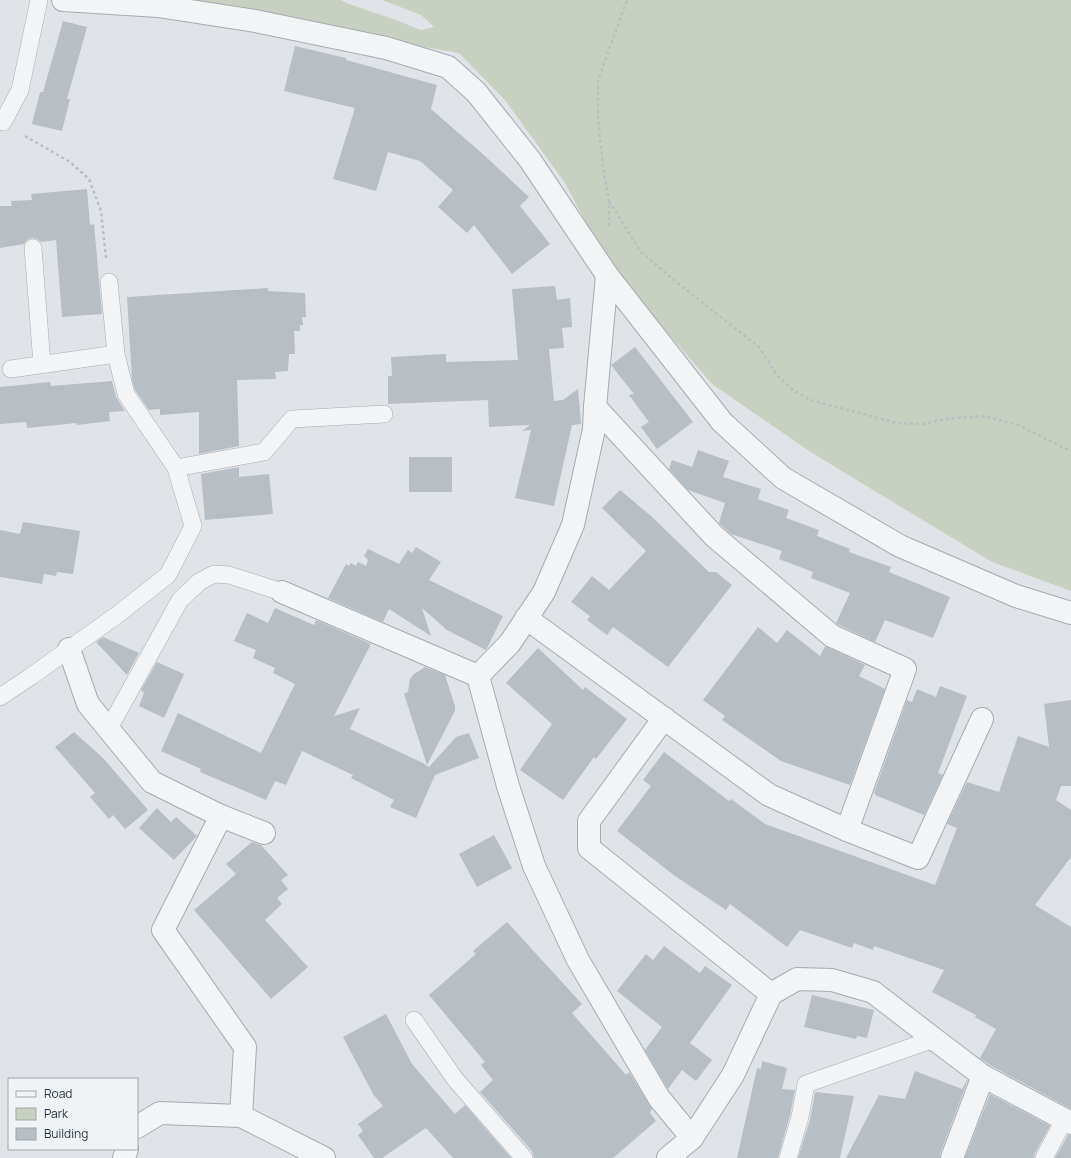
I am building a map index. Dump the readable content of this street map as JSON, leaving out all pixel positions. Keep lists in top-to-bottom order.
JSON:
{
  "legend": ["Road", "Park", "Building"]
}
